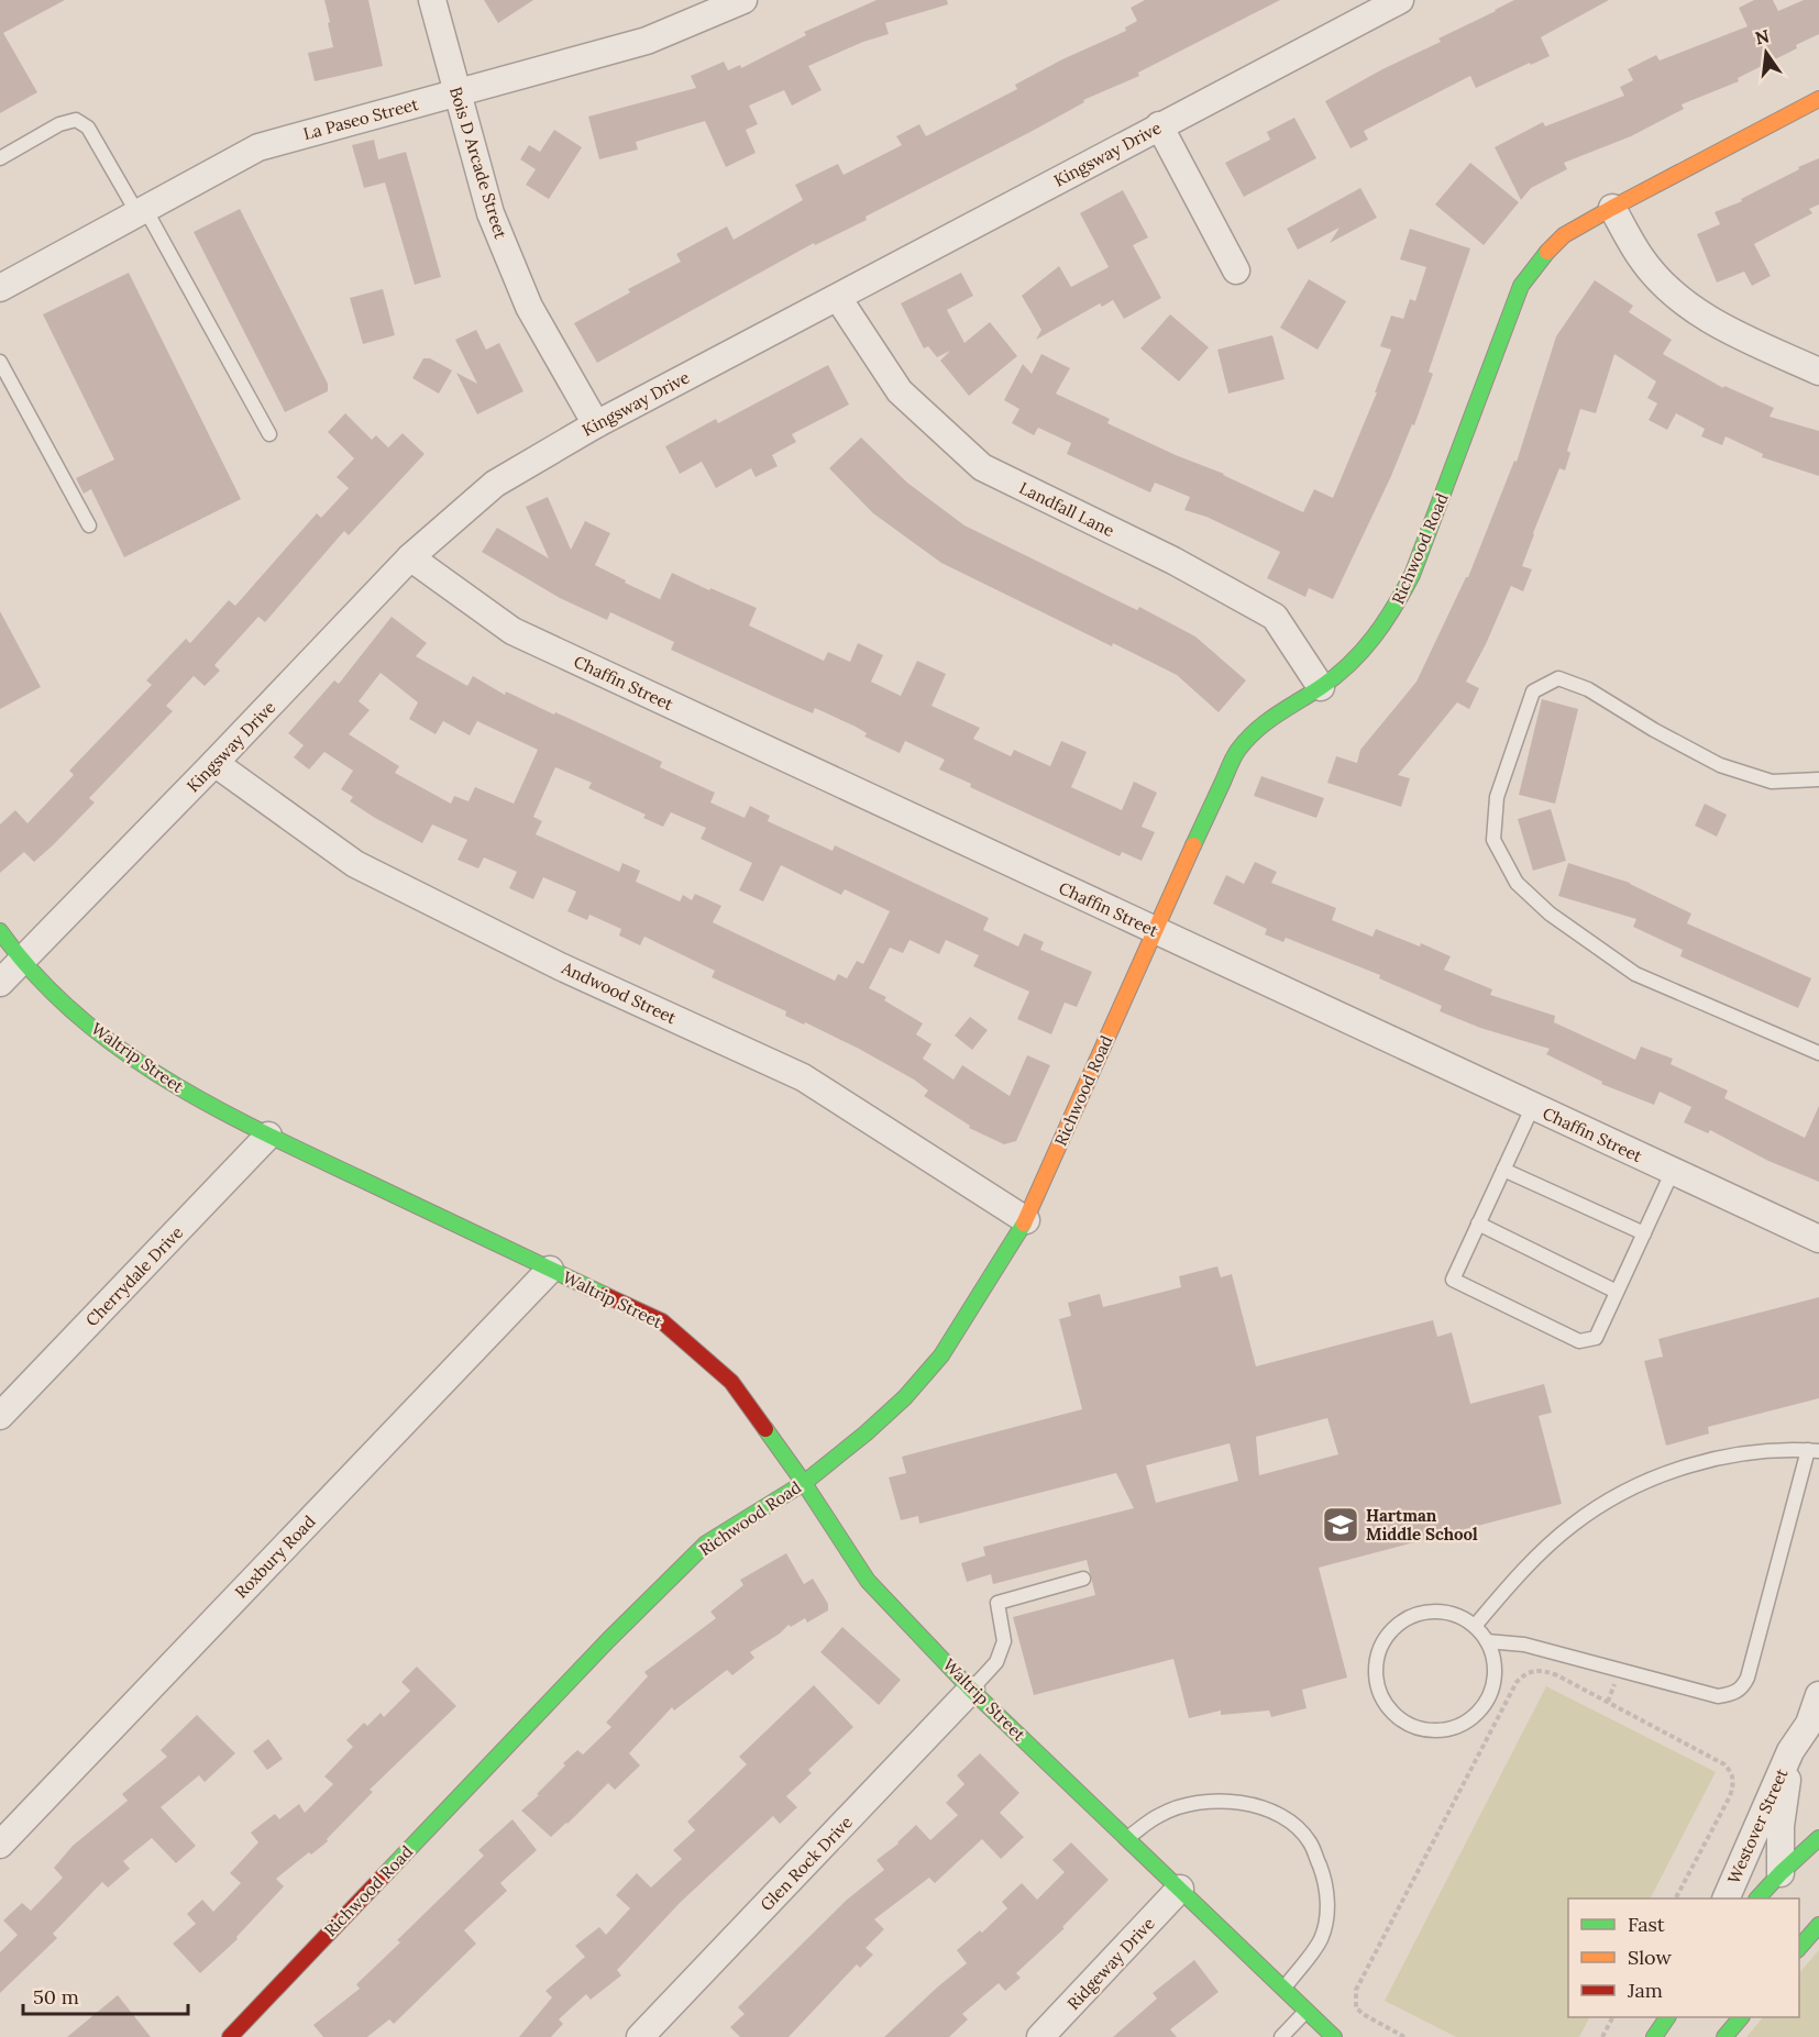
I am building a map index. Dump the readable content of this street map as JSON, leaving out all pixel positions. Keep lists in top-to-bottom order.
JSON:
{
  "streets": {
    "street": [
      "La Paseo Street",
      "Kingsway Drive",
      "Bois D Arcade Street",
      "Landfall Lane",
      "Richwood Road",
      "Chaffin Street",
      "Andwood Street",
      "Waltrip Street",
      "Cherrydale Drive",
      "Roxbury Road",
      "Westover Street",
      "Glen Rock Drive",
      "Ridgeway Drive"
    ]
  },
  "crossings": [
    ["La Paseo Street", "Bois D Arcade Street"],
    ["Kingsway Drive", "Bois D Arcade Street"],
    ["Kingsway Drive", "Landfall Lane"],
    ["Kingsway Drive", "Chaffin Street"],
    ["Kingsway Drive", "Andwood Street"],
    ["Kingsway Drive", "Waltrip Street"],
    ["Landfall Lane", "Richwood Road"],
    ["Richwood Road", "Chaffin Street"],
    ["Richwood Road", "Andwood Street"],
    ["Richwood Road", "Waltrip Street"],
    ["Waltrip Street", "Cherrydale Drive"],
    ["Waltrip Street", "Roxbury Road"],
    ["Waltrip Street", "Glen Rock Drive"],
    ["Waltrip Street", "Ridgeway Drive"]
  ],
  "places": {
    "school or university": ["Hartman Middle School"]
  },
  "legend": ["Fast", "Slow", "Jam"],
  "scale_bar": "50 m",
  "north": "top"
}
